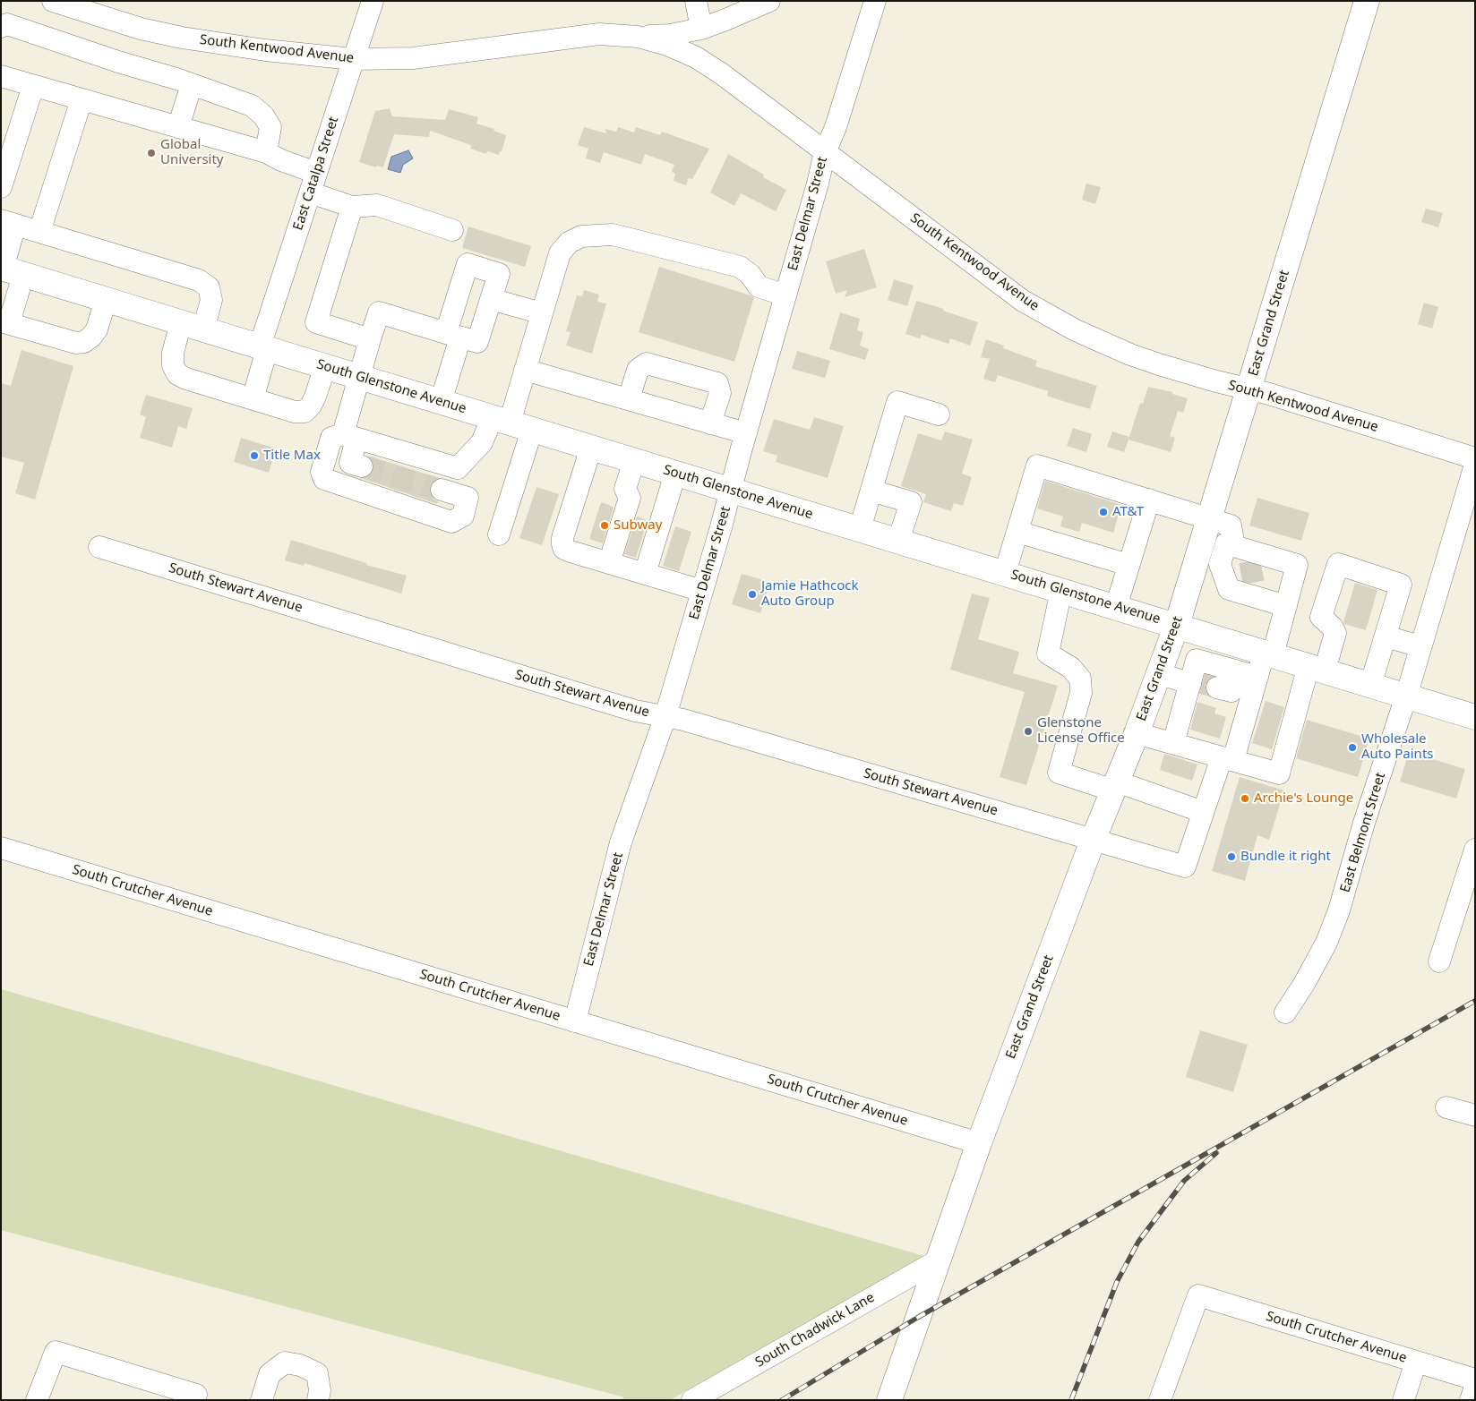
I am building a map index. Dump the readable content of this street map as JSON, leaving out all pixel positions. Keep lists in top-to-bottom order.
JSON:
{
  "streets": {
    "main road": ["East Grand Street", "South Glenstone Avenue"],
    "street": [
      "South Kentwood Avenue",
      "East Catalpa Street",
      "East Delmar Street",
      "South Stewart Avenue",
      "East Belmont Street",
      "South Crutcher Avenue",
      "South Chadwick Lane"
    ]
  },
  "crossings": [
    ["South Kentwood Avenue", "East Catalpa Street"],
    ["South Kentwood Avenue", "East Delmar Street"],
    ["South Kentwood Avenue", "East Grand Street"],
    ["East Catalpa Street", "South Glenstone Avenue"],
    ["East Delmar Street", "South Glenstone Avenue"],
    ["East Delmar Street", "South Stewart Avenue"],
    ["East Delmar Street", "South Crutcher Avenue"],
    ["East Grand Street", "South Glenstone Avenue"],
    ["East Grand Street", "South Stewart Avenue"],
    ["East Grand Street", "South Crutcher Avenue"],
    ["East Grand Street", "South Chadwick Lane"],
    ["South Glenstone Avenue", "East Belmont Street"]
  ],
  "places": [
    "Global University",
    "Title Max",
    "AT&T",
    "Subway",
    "Jamie Hathcock Auto Group",
    "Glenstone License Office",
    "Wholesale Auto Paints",
    "Archie's Lounge",
    "Bundle it right"
  ]
}
